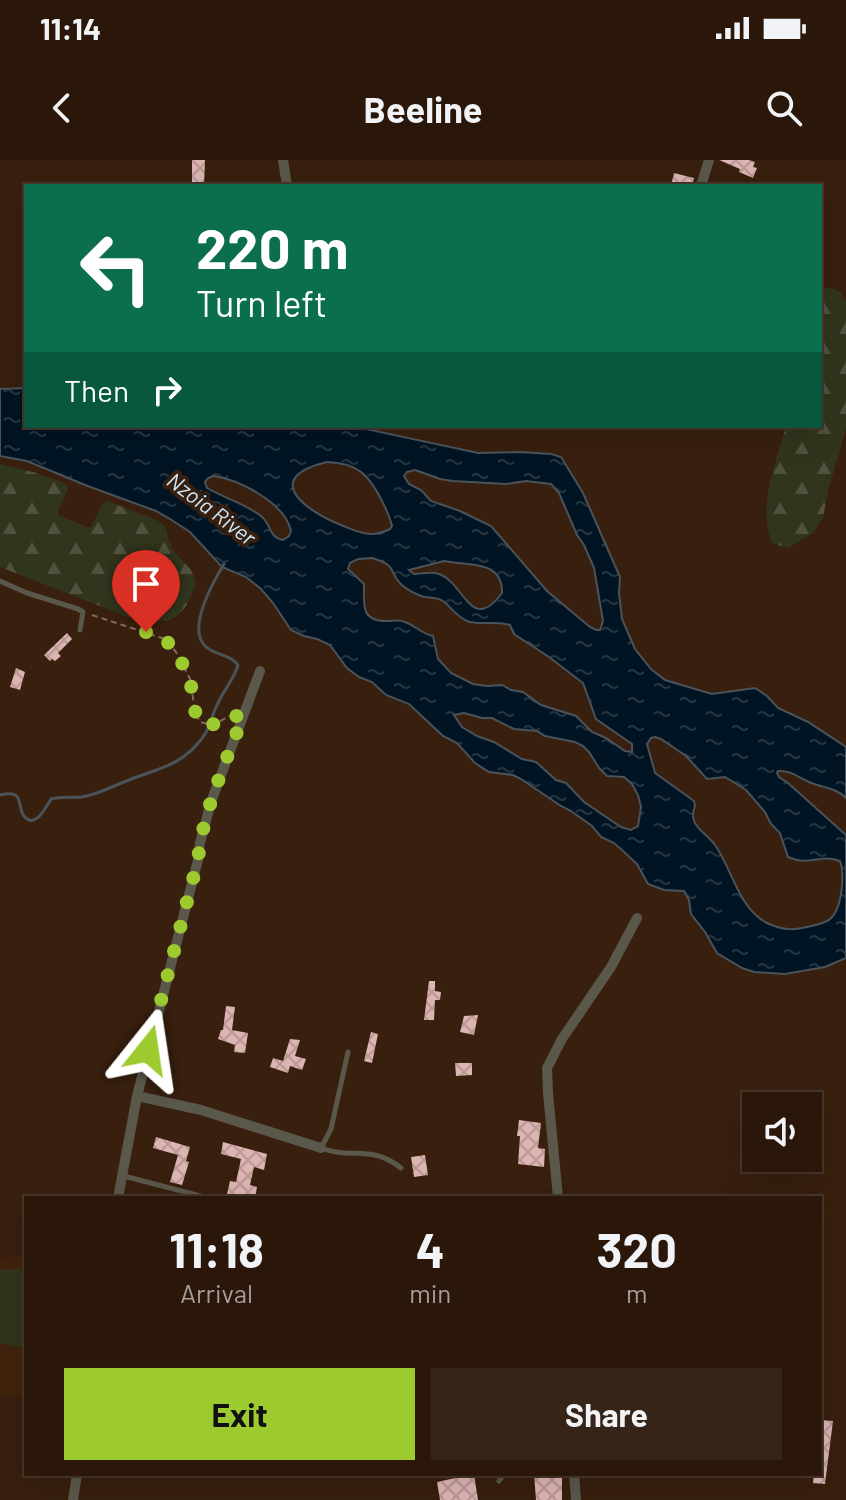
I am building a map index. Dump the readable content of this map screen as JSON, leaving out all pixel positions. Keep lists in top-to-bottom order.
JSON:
{
  "water": ["Nzoia River"],
  "page": {
    "status": "11:14",
    "header": "Beeline",
    "turn": ["220 m", "Turn left"],
    "then": "Then",
    "eta": [
      "11:18",
      "Arrival",
      "4",
      "min",
      "320",
      "m"
    ],
    "buttons": ["Exit", "Share"]
  }
}
